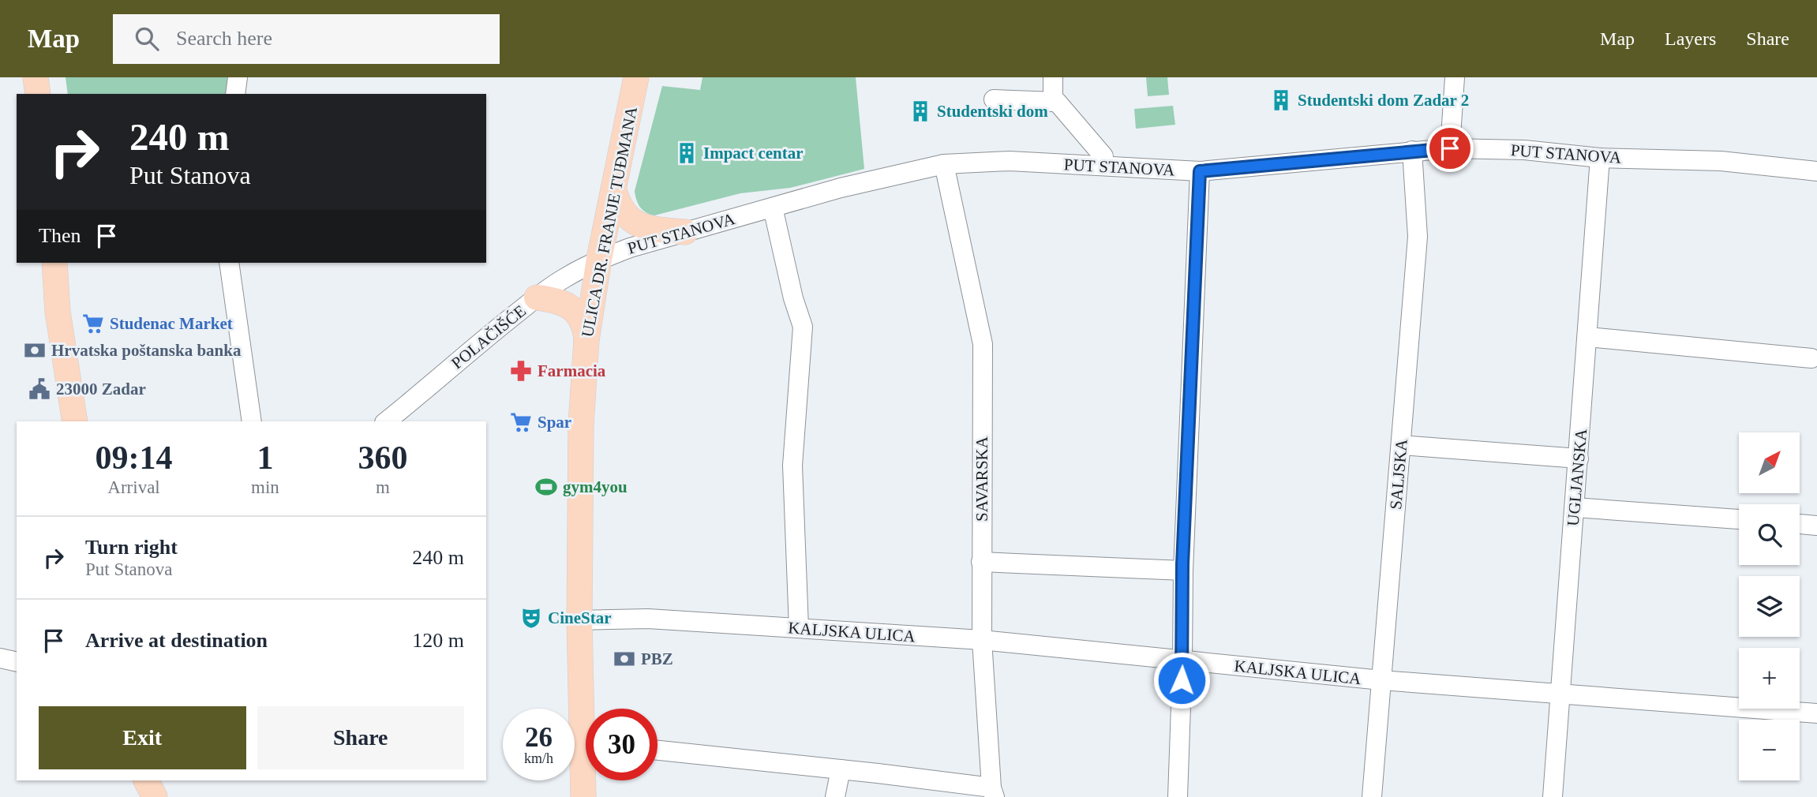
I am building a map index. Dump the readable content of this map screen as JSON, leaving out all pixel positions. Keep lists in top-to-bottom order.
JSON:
{
  "streets": {
    "main road": ["ULICA DR. FRANJE TUĐMANA"],
    "street": [
      "PUT STANOVA",
      "POLAČIŠĆE",
      "SALJSKA",
      "UGLJANSKA",
      "SAVARSKA",
      "KALJSKA ULICA"
    ]
  },
  "crossings": [
    ["PUT STANOVA", "ULICA DR. FRANJE TUĐMANA"],
    ["PUT STANOVA", "POLAČIŠĆE"],
    ["PUT STANOVA", "SALJSKA"],
    ["PUT STANOVA", "UGLJANSKA"],
    ["PUT STANOVA", "SAVARSKA"],
    ["ULICA DR. FRANJE TUĐMANA", "POLAČIŠĆE"],
    ["ULICA DR. FRANJE TUĐMANA", "KALJSKA ULICA"],
    ["SALJSKA", "KALJSKA ULICA"],
    ["UGLJANSKA", "KALJSKA ULICA"],
    ["SAVARSKA", "KALJSKA ULICA"]
  ],
  "places": {
    "building": ["Studentski dom Zadar 2", "Studentski dom", "Impact centar"],
    "supermarket": ["Studenac Market", "Spar"],
    "bank": ["Hrvatska poštanska banka", "PBZ"],
    "pharmacy": ["Farmacia"],
    "public building": ["23000 Zadar"],
    "sports": ["gym4you"],
    "theatre": ["CineStar"]
  },
  "north": "top right",
  "page": {
    "header": "Map",
    "search": "Search here",
    "nav": ["Map", "Layers", "Share"],
    "turn": ["240 m", "Put Stanova"],
    "then": "Then",
    "eta": [
      "09:14",
      "Arrival",
      "1",
      "min",
      "360",
      "m"
    ],
    "map_buttons": ["+", "−"],
    "list": [
      {
        "name": "Turn right",
        "note": "Put Stanova",
        "value": "240 m"
      },
      {
        "name": "Arrive at destination",
        "value": "120 m"
      }
    ],
    "buttons": ["Exit", "Share"],
    "speed": "26 km/h",
    "limit": "30"
  }
}
